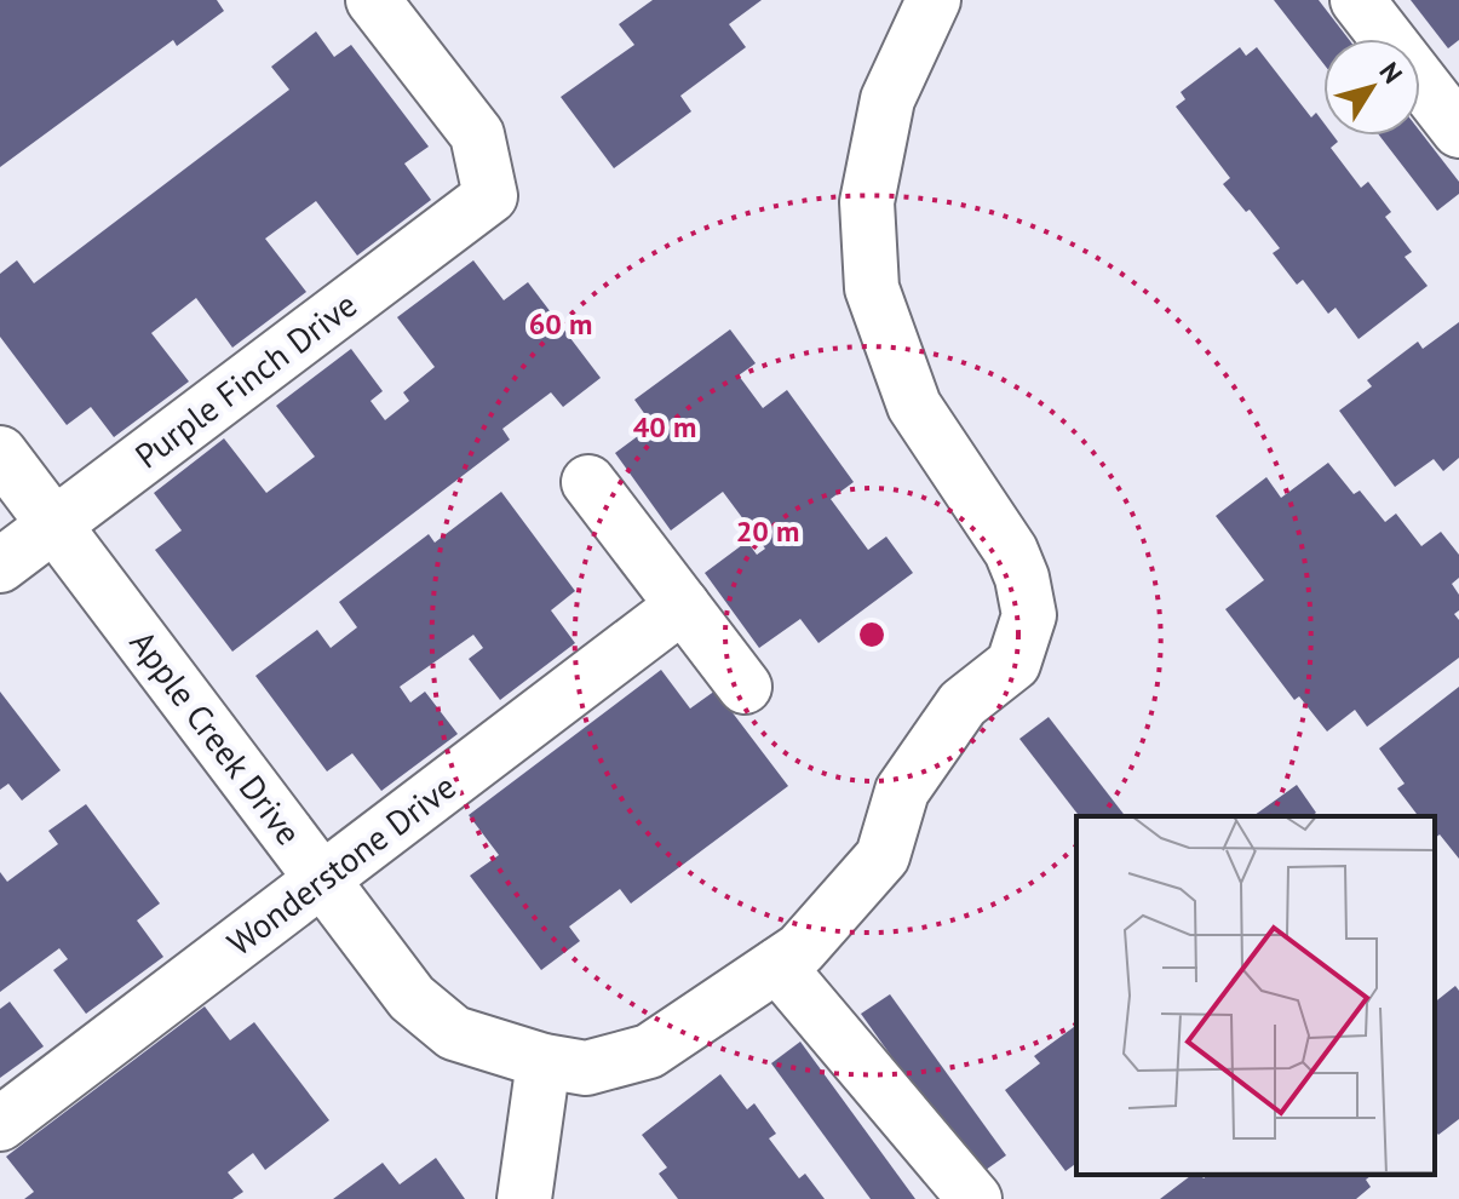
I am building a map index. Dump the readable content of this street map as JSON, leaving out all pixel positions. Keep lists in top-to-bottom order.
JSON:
{
  "streets": {
    "street": ["Purple Finch Drive", "Apple Creek Drive", "Wonderstone Drive"]
  },
  "crossings": [
    ["Purple Finch Drive", "Apple Creek Drive"],
    ["Apple Creek Drive", "Wonderstone Drive"]
  ],
  "north": "top right",
  "rings": ["60 m", "40 m", "20 m"]
}
